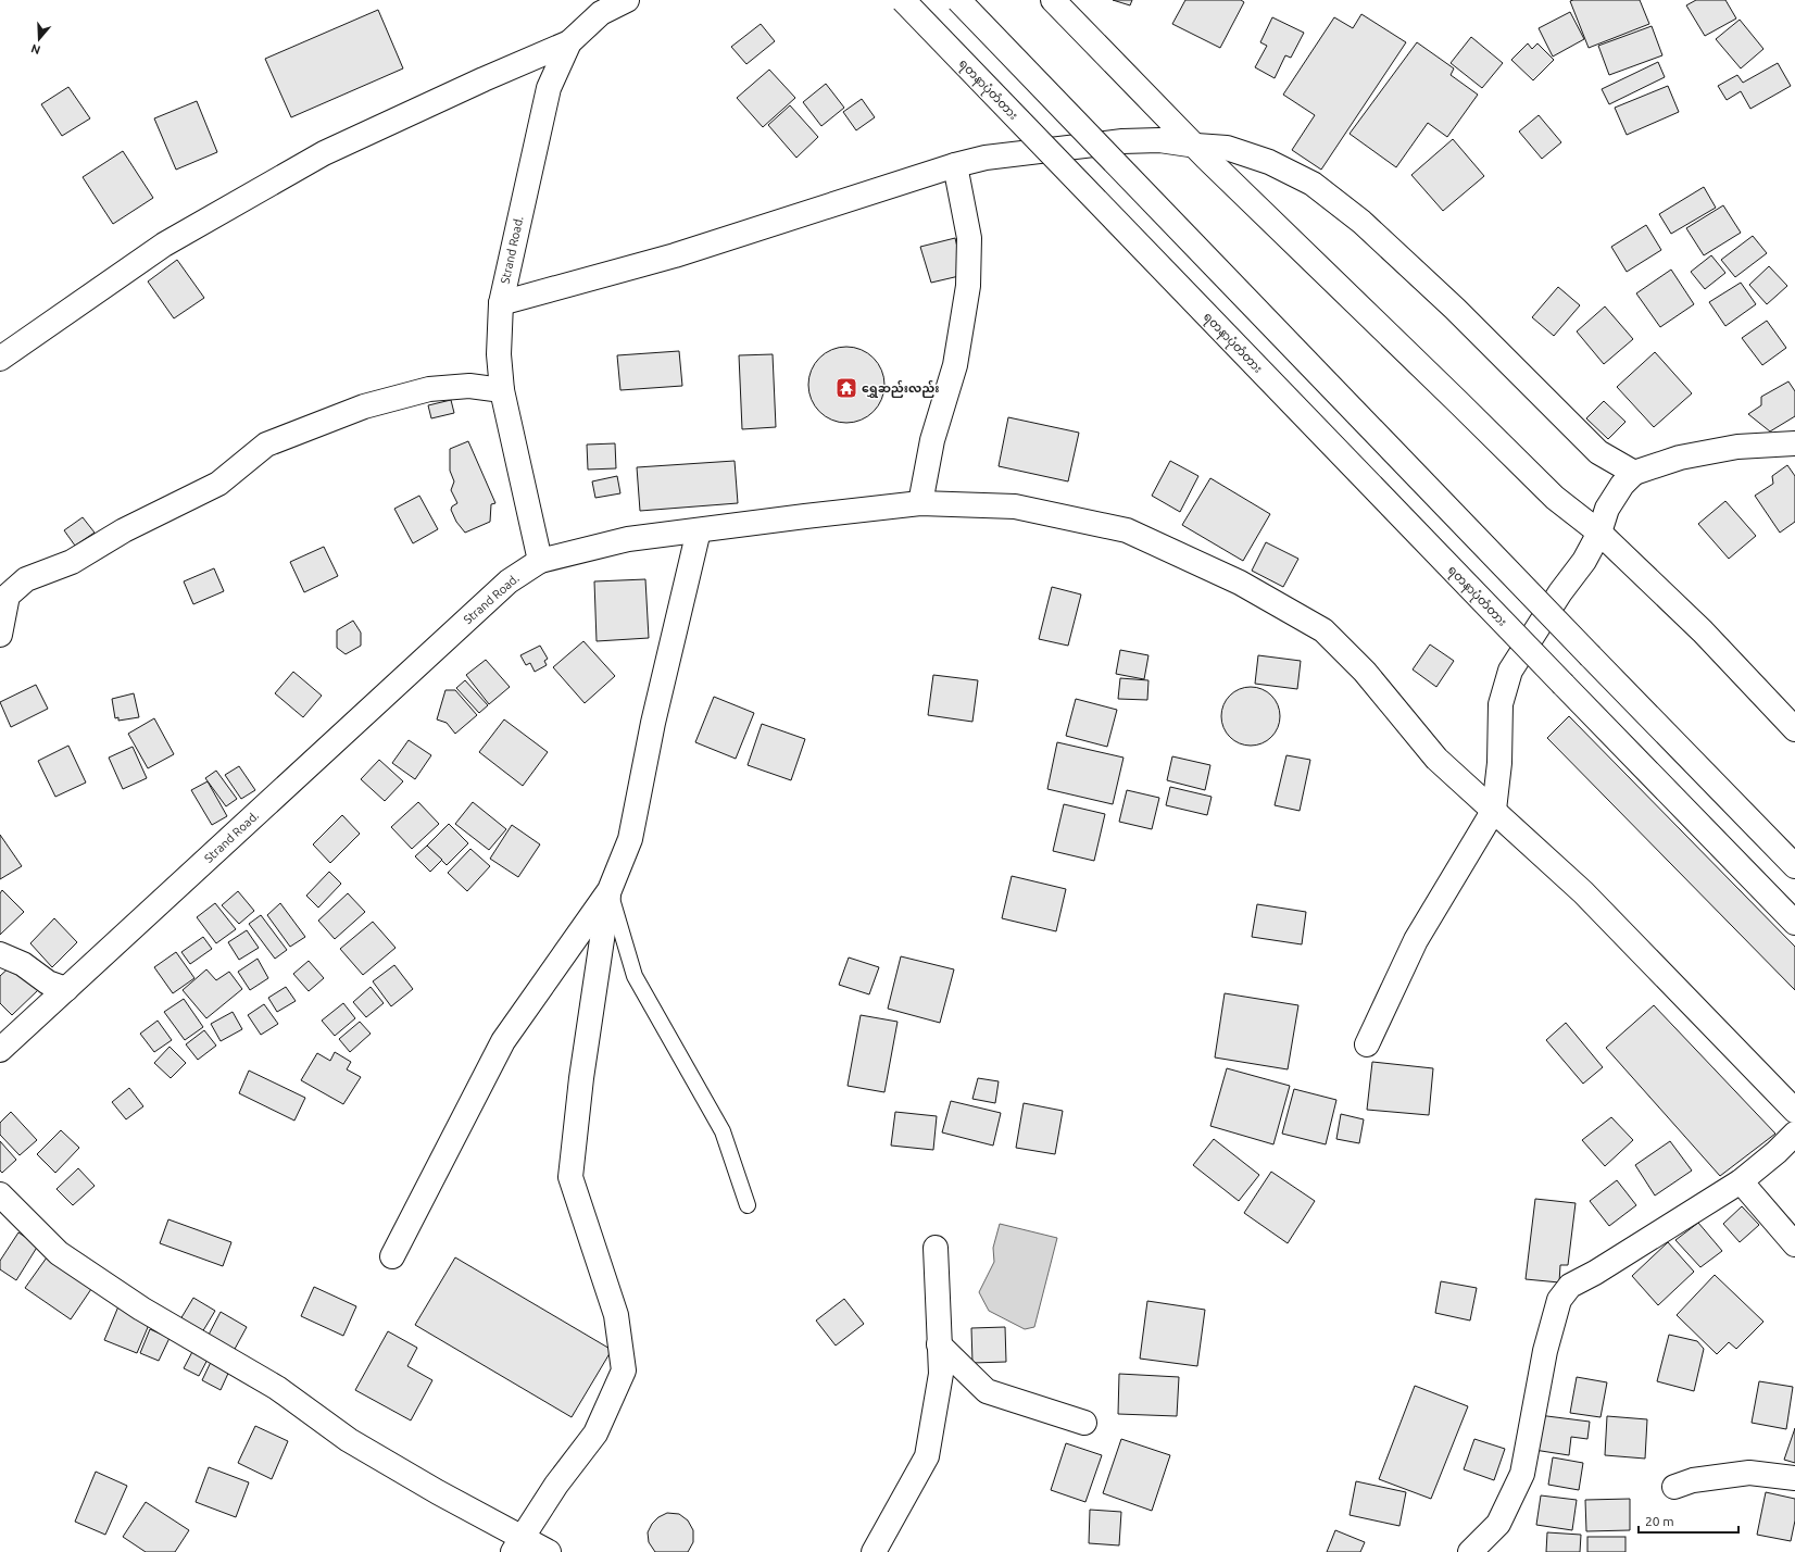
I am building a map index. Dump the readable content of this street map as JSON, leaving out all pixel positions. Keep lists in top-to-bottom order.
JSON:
{
  "streets": {
    "main road": ["ရတနာပုံတံတား", "Strand Road."]
  },
  "places": {
    "temple": ["ရွှေဆည်းလည်း"]
  },
  "scale_bar": "20 m",
  "north": "bottom"
}
